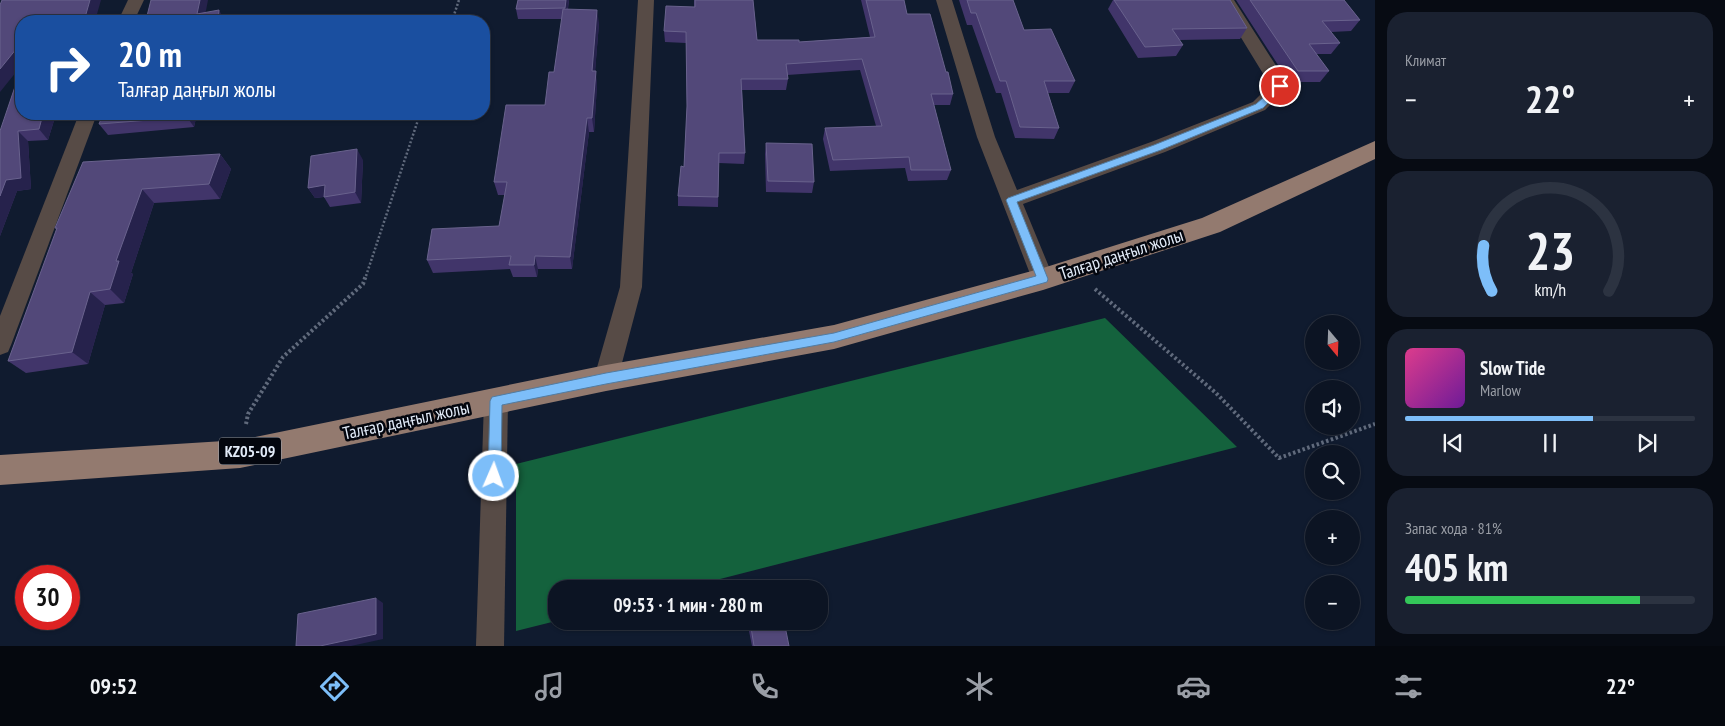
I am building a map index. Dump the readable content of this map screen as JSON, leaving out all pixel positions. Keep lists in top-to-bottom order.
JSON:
{
  "streets": {
    "main road": ["Талғар даңғыл жолы", "KZ05-09"]
  },
  "north": "bottom",
  "page": {
    "tile": [
      "Климат",
      ["Запас хода · 81%", "405 km"]
    ],
    "turn": ["20 m", "Талғар даңғыл жолы"],
    "heat": ["−", "22°", "+"],
    "map_buttons": ["+", "−"],
    "song": ["Slow Tide", "Marlow"],
    "limit": "30",
    "trip": "09:53 · 1 мин · 280 m",
    "tabs": ["09:52", "22°"],
    "gauge": ["23", "km/h"]
  }
}
